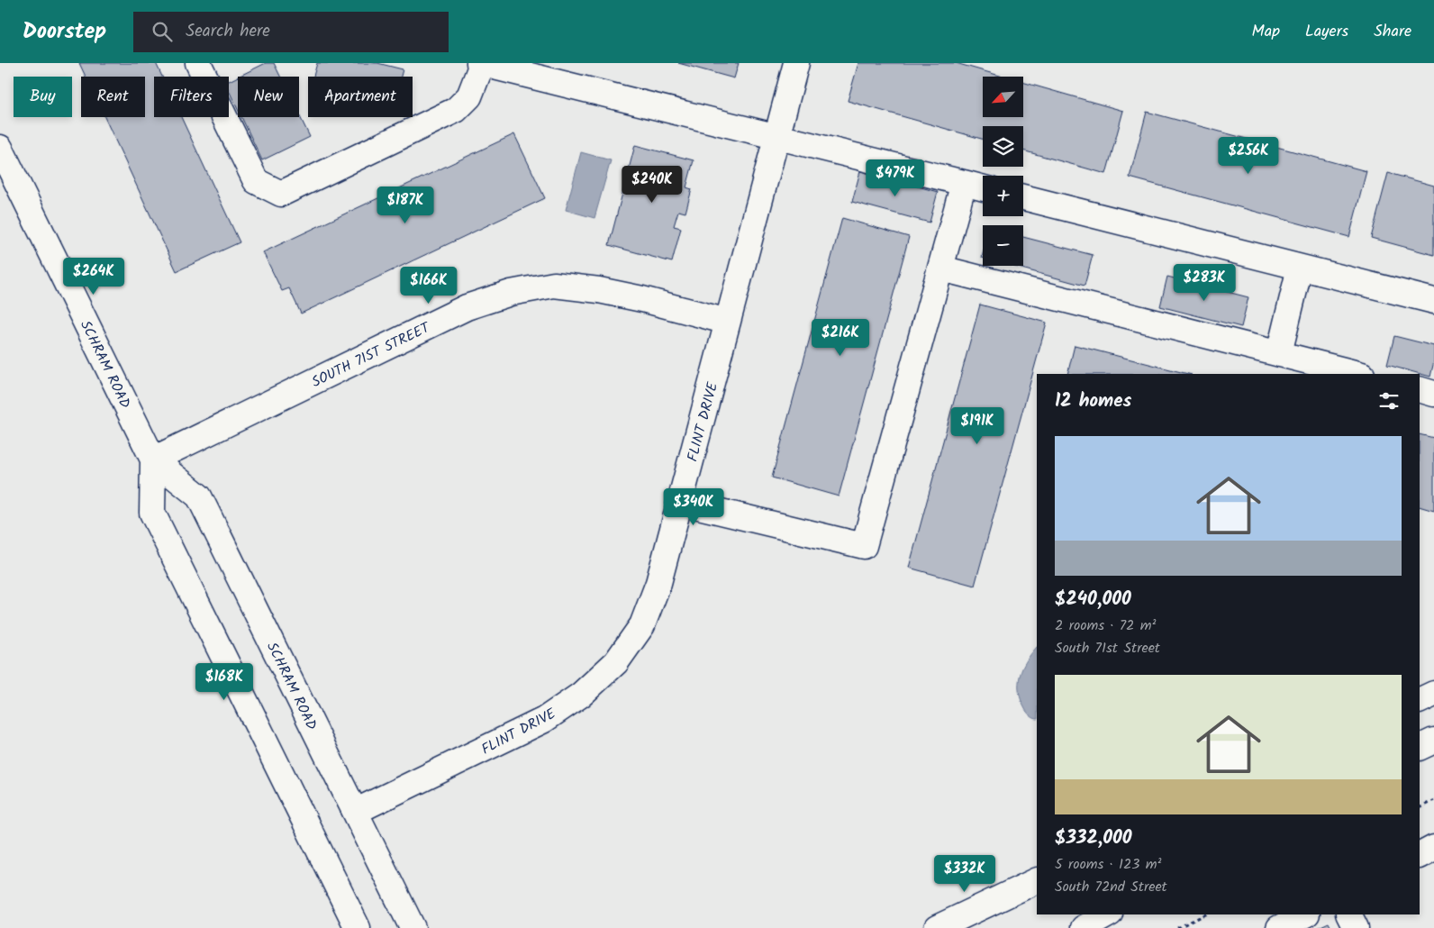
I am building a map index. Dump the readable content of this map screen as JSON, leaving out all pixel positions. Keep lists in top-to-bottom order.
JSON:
{
  "streets": {
    "street": ["SOUTH 71ST STREET", "SCHRAM ROAD", "FLINT DRIVE"]
  },
  "crossings": [
    ["SOUTH 71ST STREET", "SCHRAM ROAD"],
    ["SOUTH 71ST STREET", "FLINT DRIVE"],
    ["SCHRAM ROAD", "FLINT DRIVE"]
  ],
  "north": "bottom left",
  "page": {
    "header": "Doorstep",
    "search": "Search here",
    "nav": ["Map", "Layers", "Share"],
    "map_buttons": ["+", "−"],
    "chip": [
      "Buy",
      "Rent",
      "Filters",
      "New",
      "Apartment"
    ],
    "price": [
      "$256K",
      "$479K",
      "$240K",
      "$187K",
      "$264K",
      "$283K",
      "$166K",
      "$216K",
      "$191K",
      "$340K",
      "$168K",
      "$332K"
    ],
    "heading": "12 homes",
    "list": [
      {
        "name": "$240,000",
        "note": "2 rooms · 72 m² · South 71st Street"
      },
      {
        "name": "$332,000",
        "note": "5 rooms · 123 m² · South 72nd Street"
      }
    ]
  }
}
